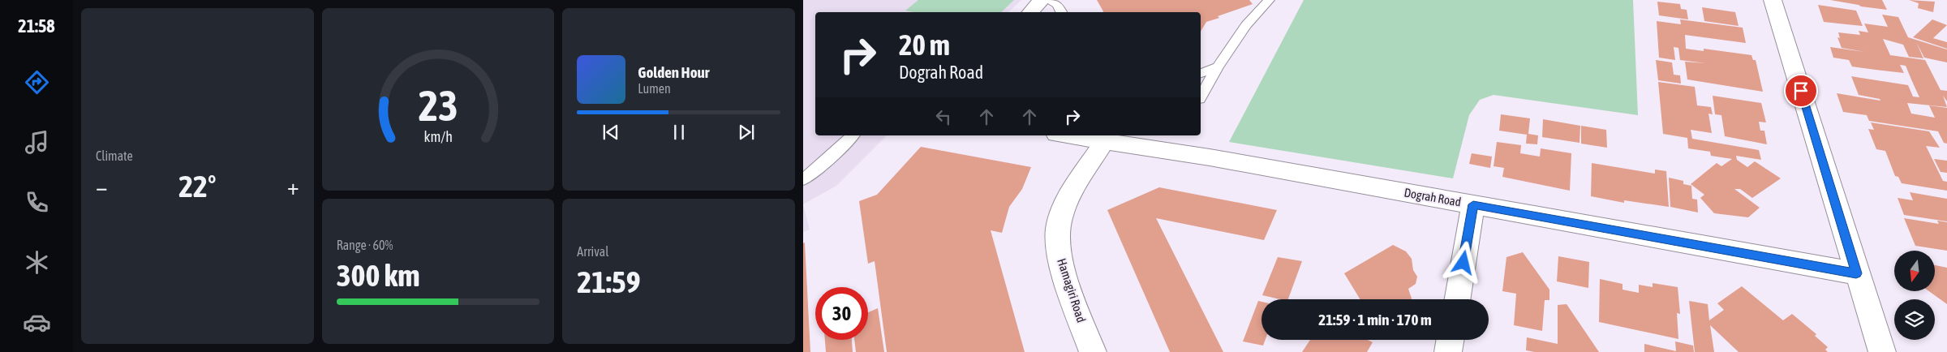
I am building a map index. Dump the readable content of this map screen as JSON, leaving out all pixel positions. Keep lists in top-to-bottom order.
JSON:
{
  "streets": {
    "street": ["Dograh Road", "Hamagiri Road"]
  },
  "crossings": [
    ["Dograh Road", "Hamagiri Road"]
  ],
  "north": "bottom",
  "page": {
    "tabs": "21:58",
    "tile": [
      "Climate",
      ["Range · 60%", "300 km"],
      ["Arrival", "21:59"]
    ],
    "turn": ["20 m", "Dograh Road"],
    "song": ["Golden Hour", "Lumen"],
    "heat": ["−", "22°", "+"],
    "limit": "30",
    "trip": "21:59 · 1 min · 170 m",
    "gauge": ["23", "km/h"]
  }
}
